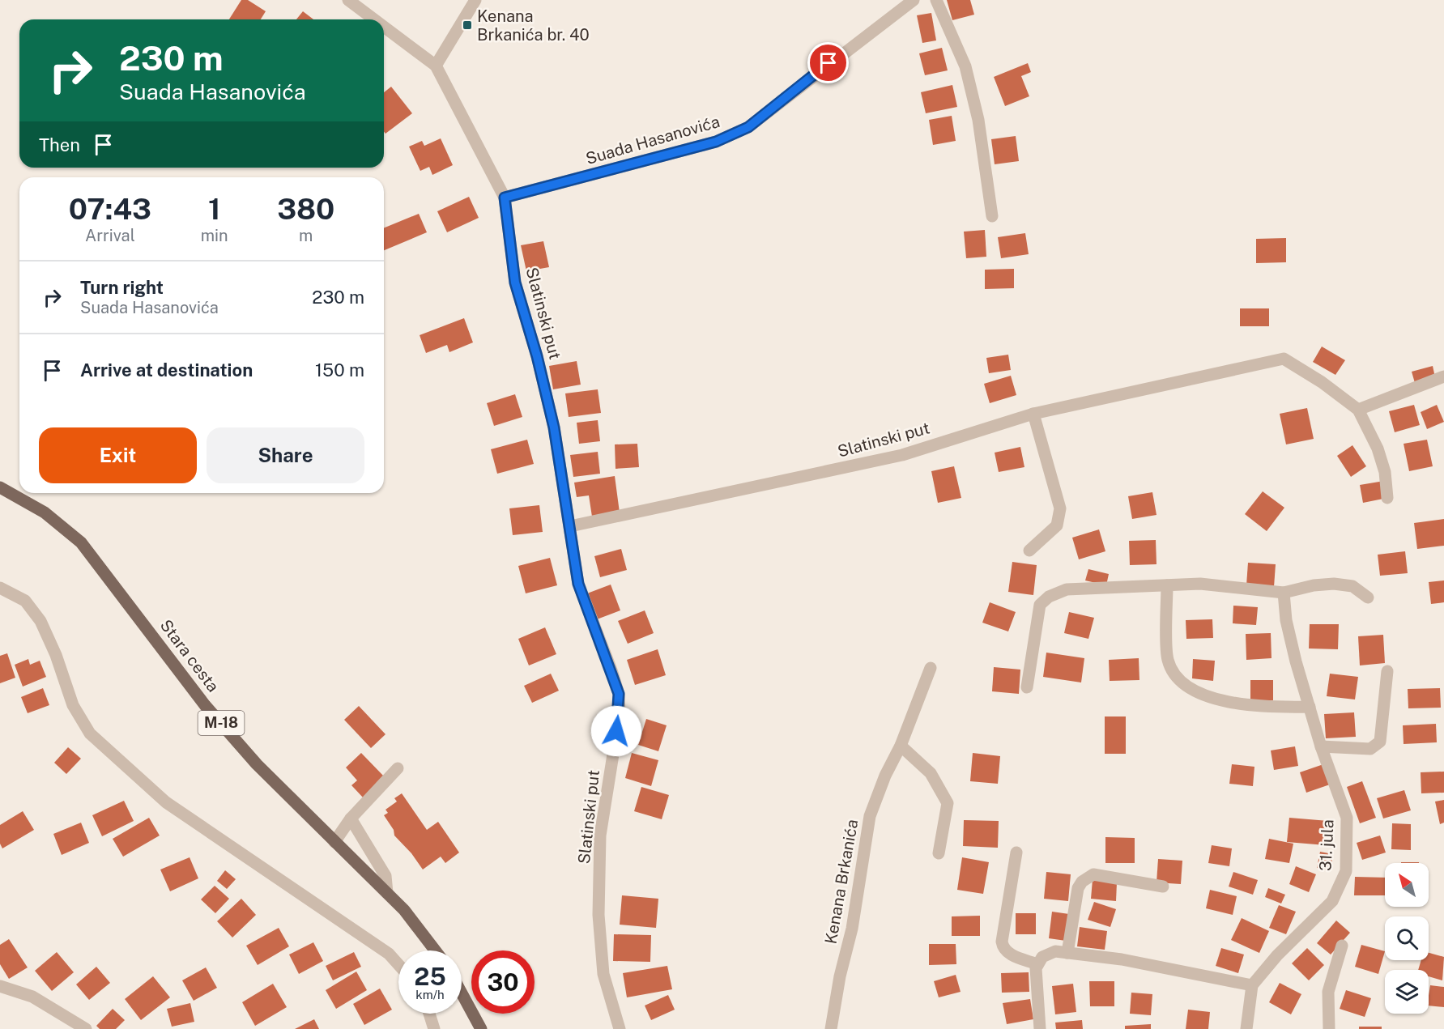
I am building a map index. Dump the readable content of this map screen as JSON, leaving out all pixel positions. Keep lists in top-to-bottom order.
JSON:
{
  "streets": {
    "main road": ["Stara cesta", "M-18"],
    "street": [
      "Suada Hasanovića",
      "Slatinski put",
      "31. jula",
      "Kenana Brkanića"
    ]
  },
  "crossings": [
    ["Suada Hasanovića", "Slatinski put"]
  ],
  "places": {
    "transit": ["Kenana Brkanića br. 40"]
  },
  "north": "top left",
  "page": {
    "turn": ["230 m", "Suada Hasanovića"],
    "then": "Then",
    "eta": [
      "07:43",
      "Arrival",
      "1",
      "min",
      "380",
      "m"
    ],
    "list": [
      {
        "name": "Turn right",
        "note": "Suada Hasanovića",
        "value": "230 m"
      },
      {
        "name": "Arrive at destination",
        "value": "150 m"
      }
    ],
    "buttons": ["Exit", "Share"],
    "speed": "25 km/h",
    "limit": "30"
  }
}
